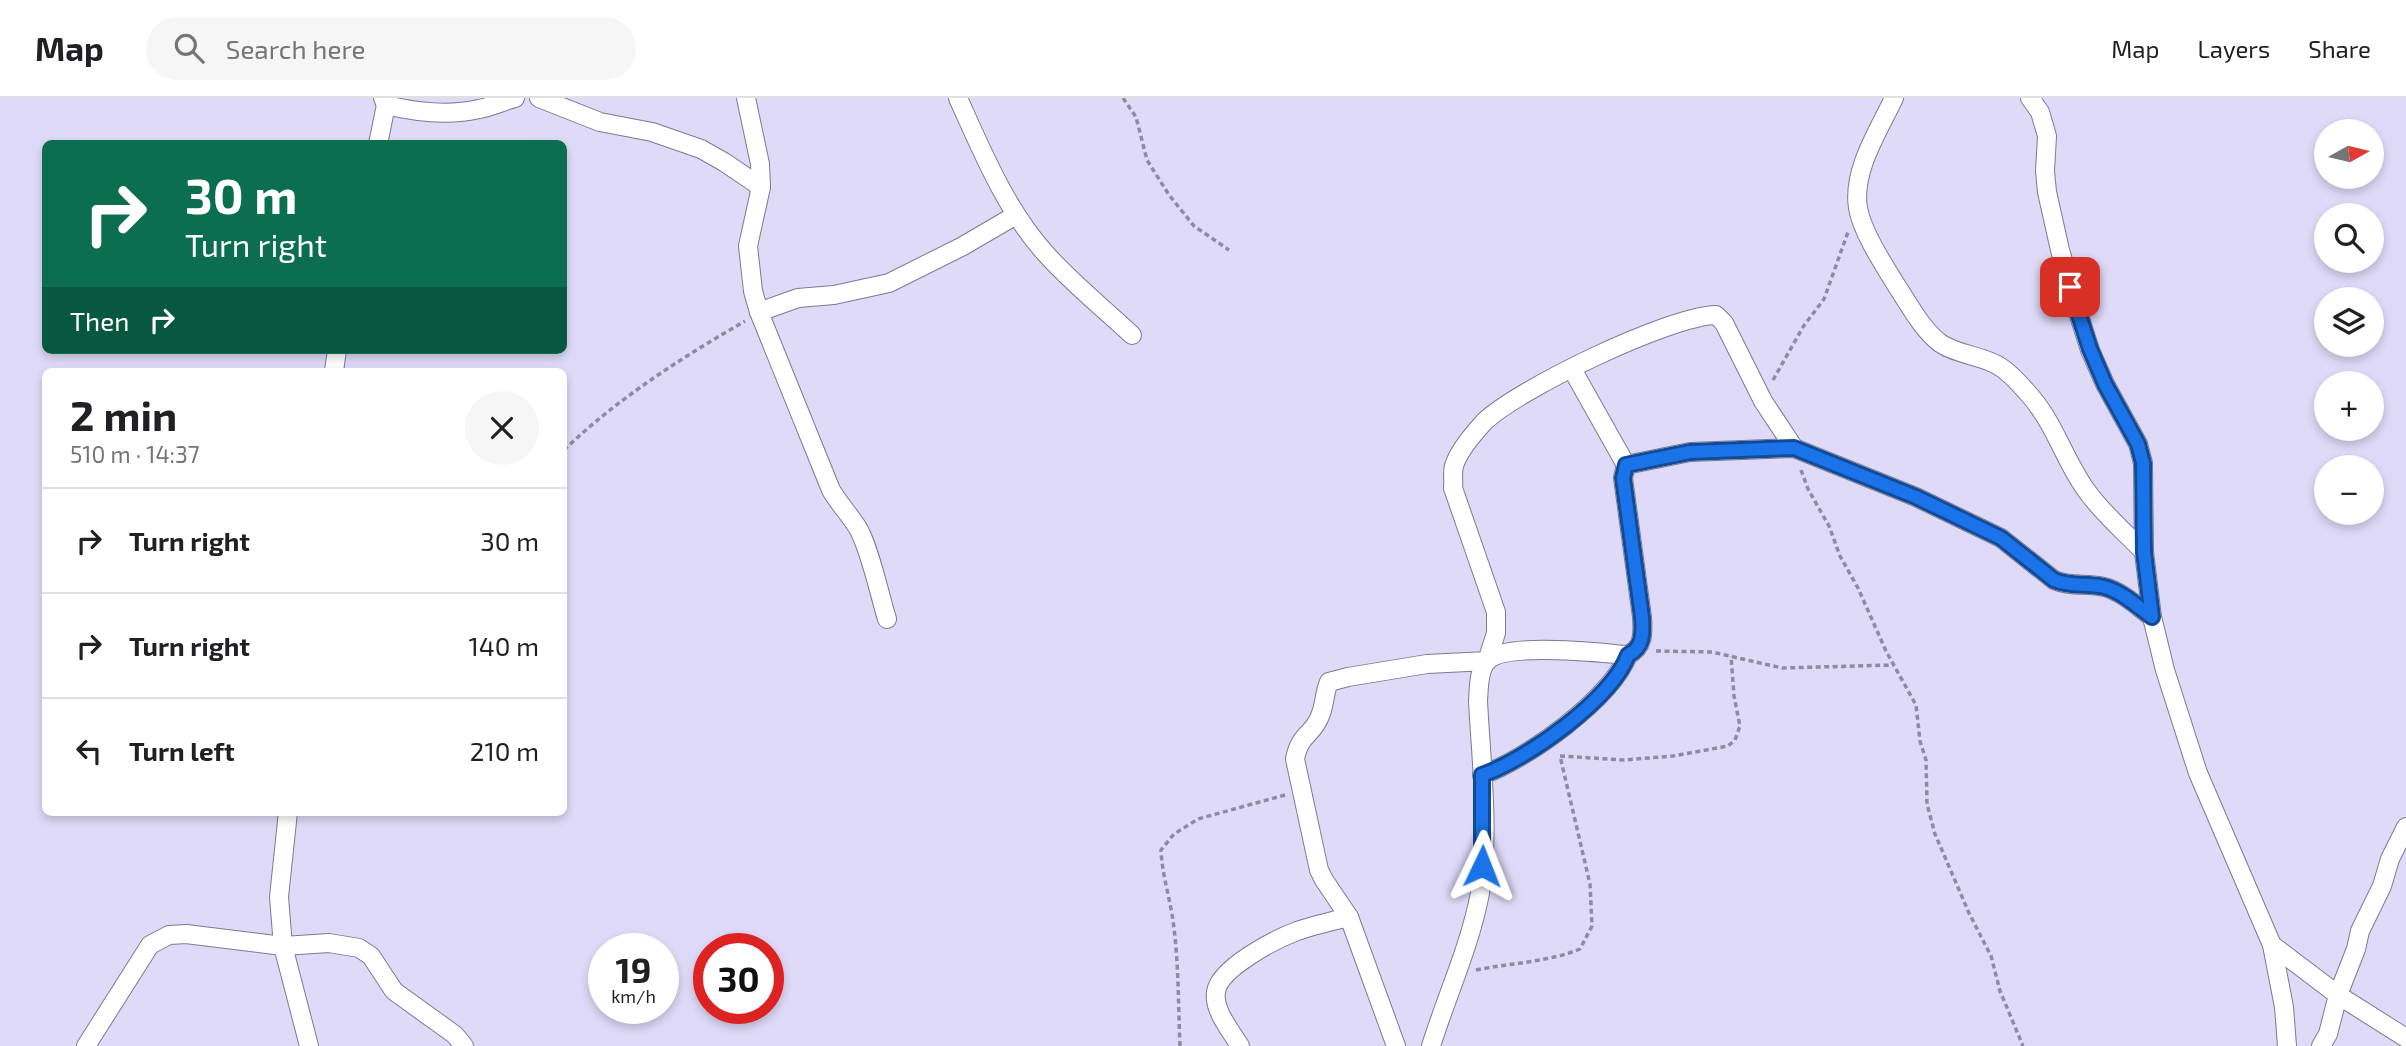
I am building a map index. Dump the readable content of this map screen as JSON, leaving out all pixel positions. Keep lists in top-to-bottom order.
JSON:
{
  "north": "right",
  "page": {
    "header": "Map",
    "search": "Search here",
    "nav": ["Map", "Layers", "Share"],
    "map_buttons": ["+", "−"],
    "turn": ["30 m", "Turn right"],
    "then": "Then",
    "heading": ["2 min", "510 m · 14:37"],
    "list": [
      {
        "name": "Turn right",
        "value": "30 m"
      },
      {
        "name": "Turn right",
        "value": "140 m"
      },
      {
        "name": "Turn left",
        "value": "210 m"
      }
    ],
    "speed": "19 km/h",
    "limit": "30"
  }
}
